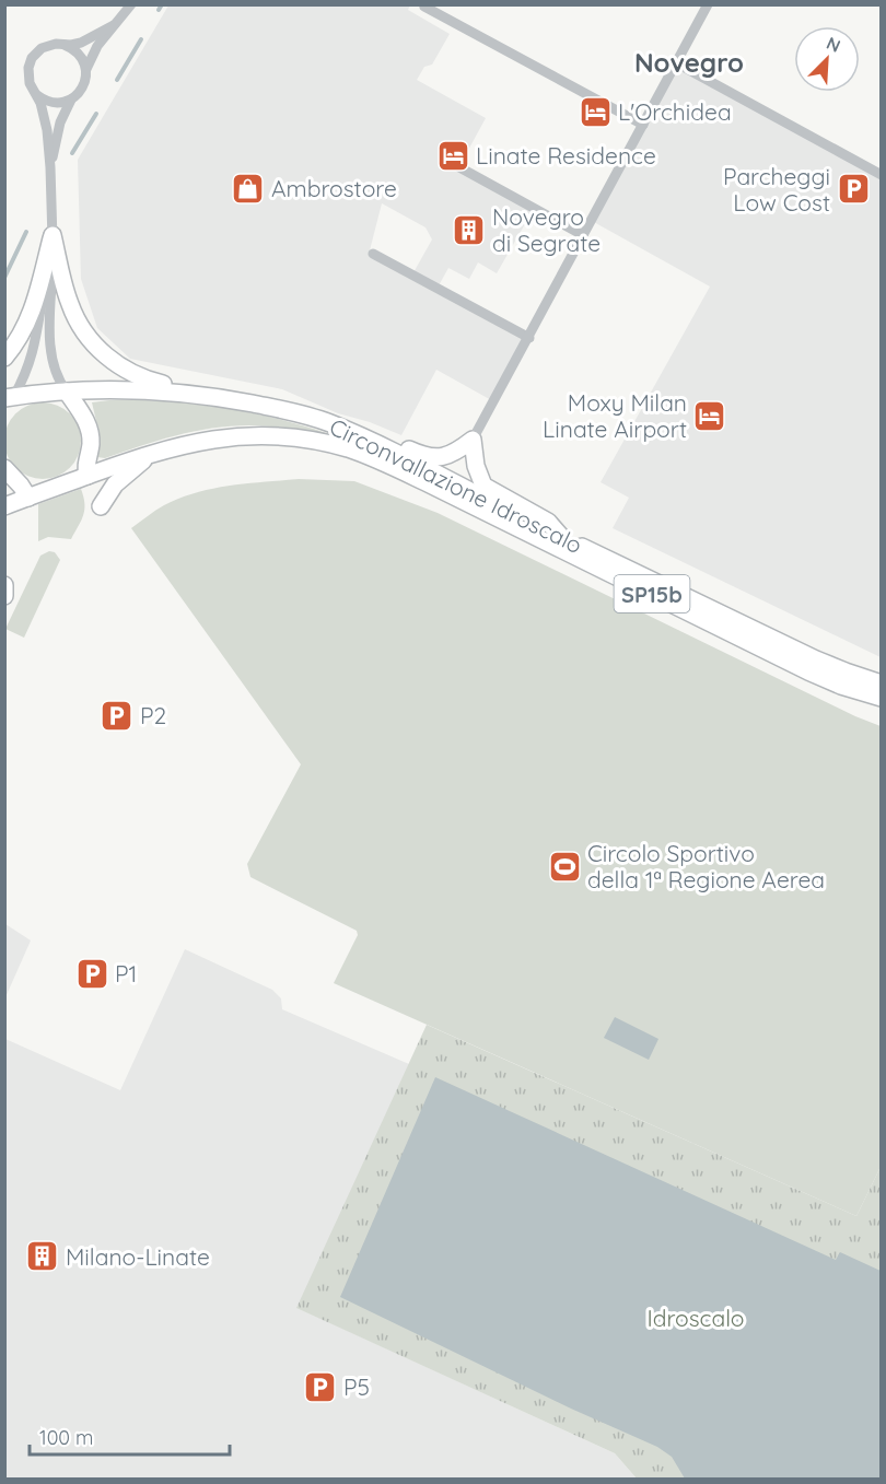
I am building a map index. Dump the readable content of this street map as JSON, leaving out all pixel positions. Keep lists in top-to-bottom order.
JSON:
{
  "streets": {
    "main road": ["Circonvallazione Idroscalo", "SP15b"]
  },
  "districts": ["Novegro"],
  "parks": ["Idroscalo"],
  "places": {
    "hotel": ["L'Orchidea", "Linate Residence", "Moxy Milan Linate Airport"],
    "shop": ["Ambrostore"],
    "parking": [
      "Parcheggi Low Cost",
      "P2",
      "P1",
      "P5"
    ],
    "building": ["Novegro di Segrate", "Milano-Linate"],
    "sports": ["Circolo Sportivo della 1ª Regione Aerea"]
  },
  "scale_bar": "100 m",
  "north": "top right"
}
